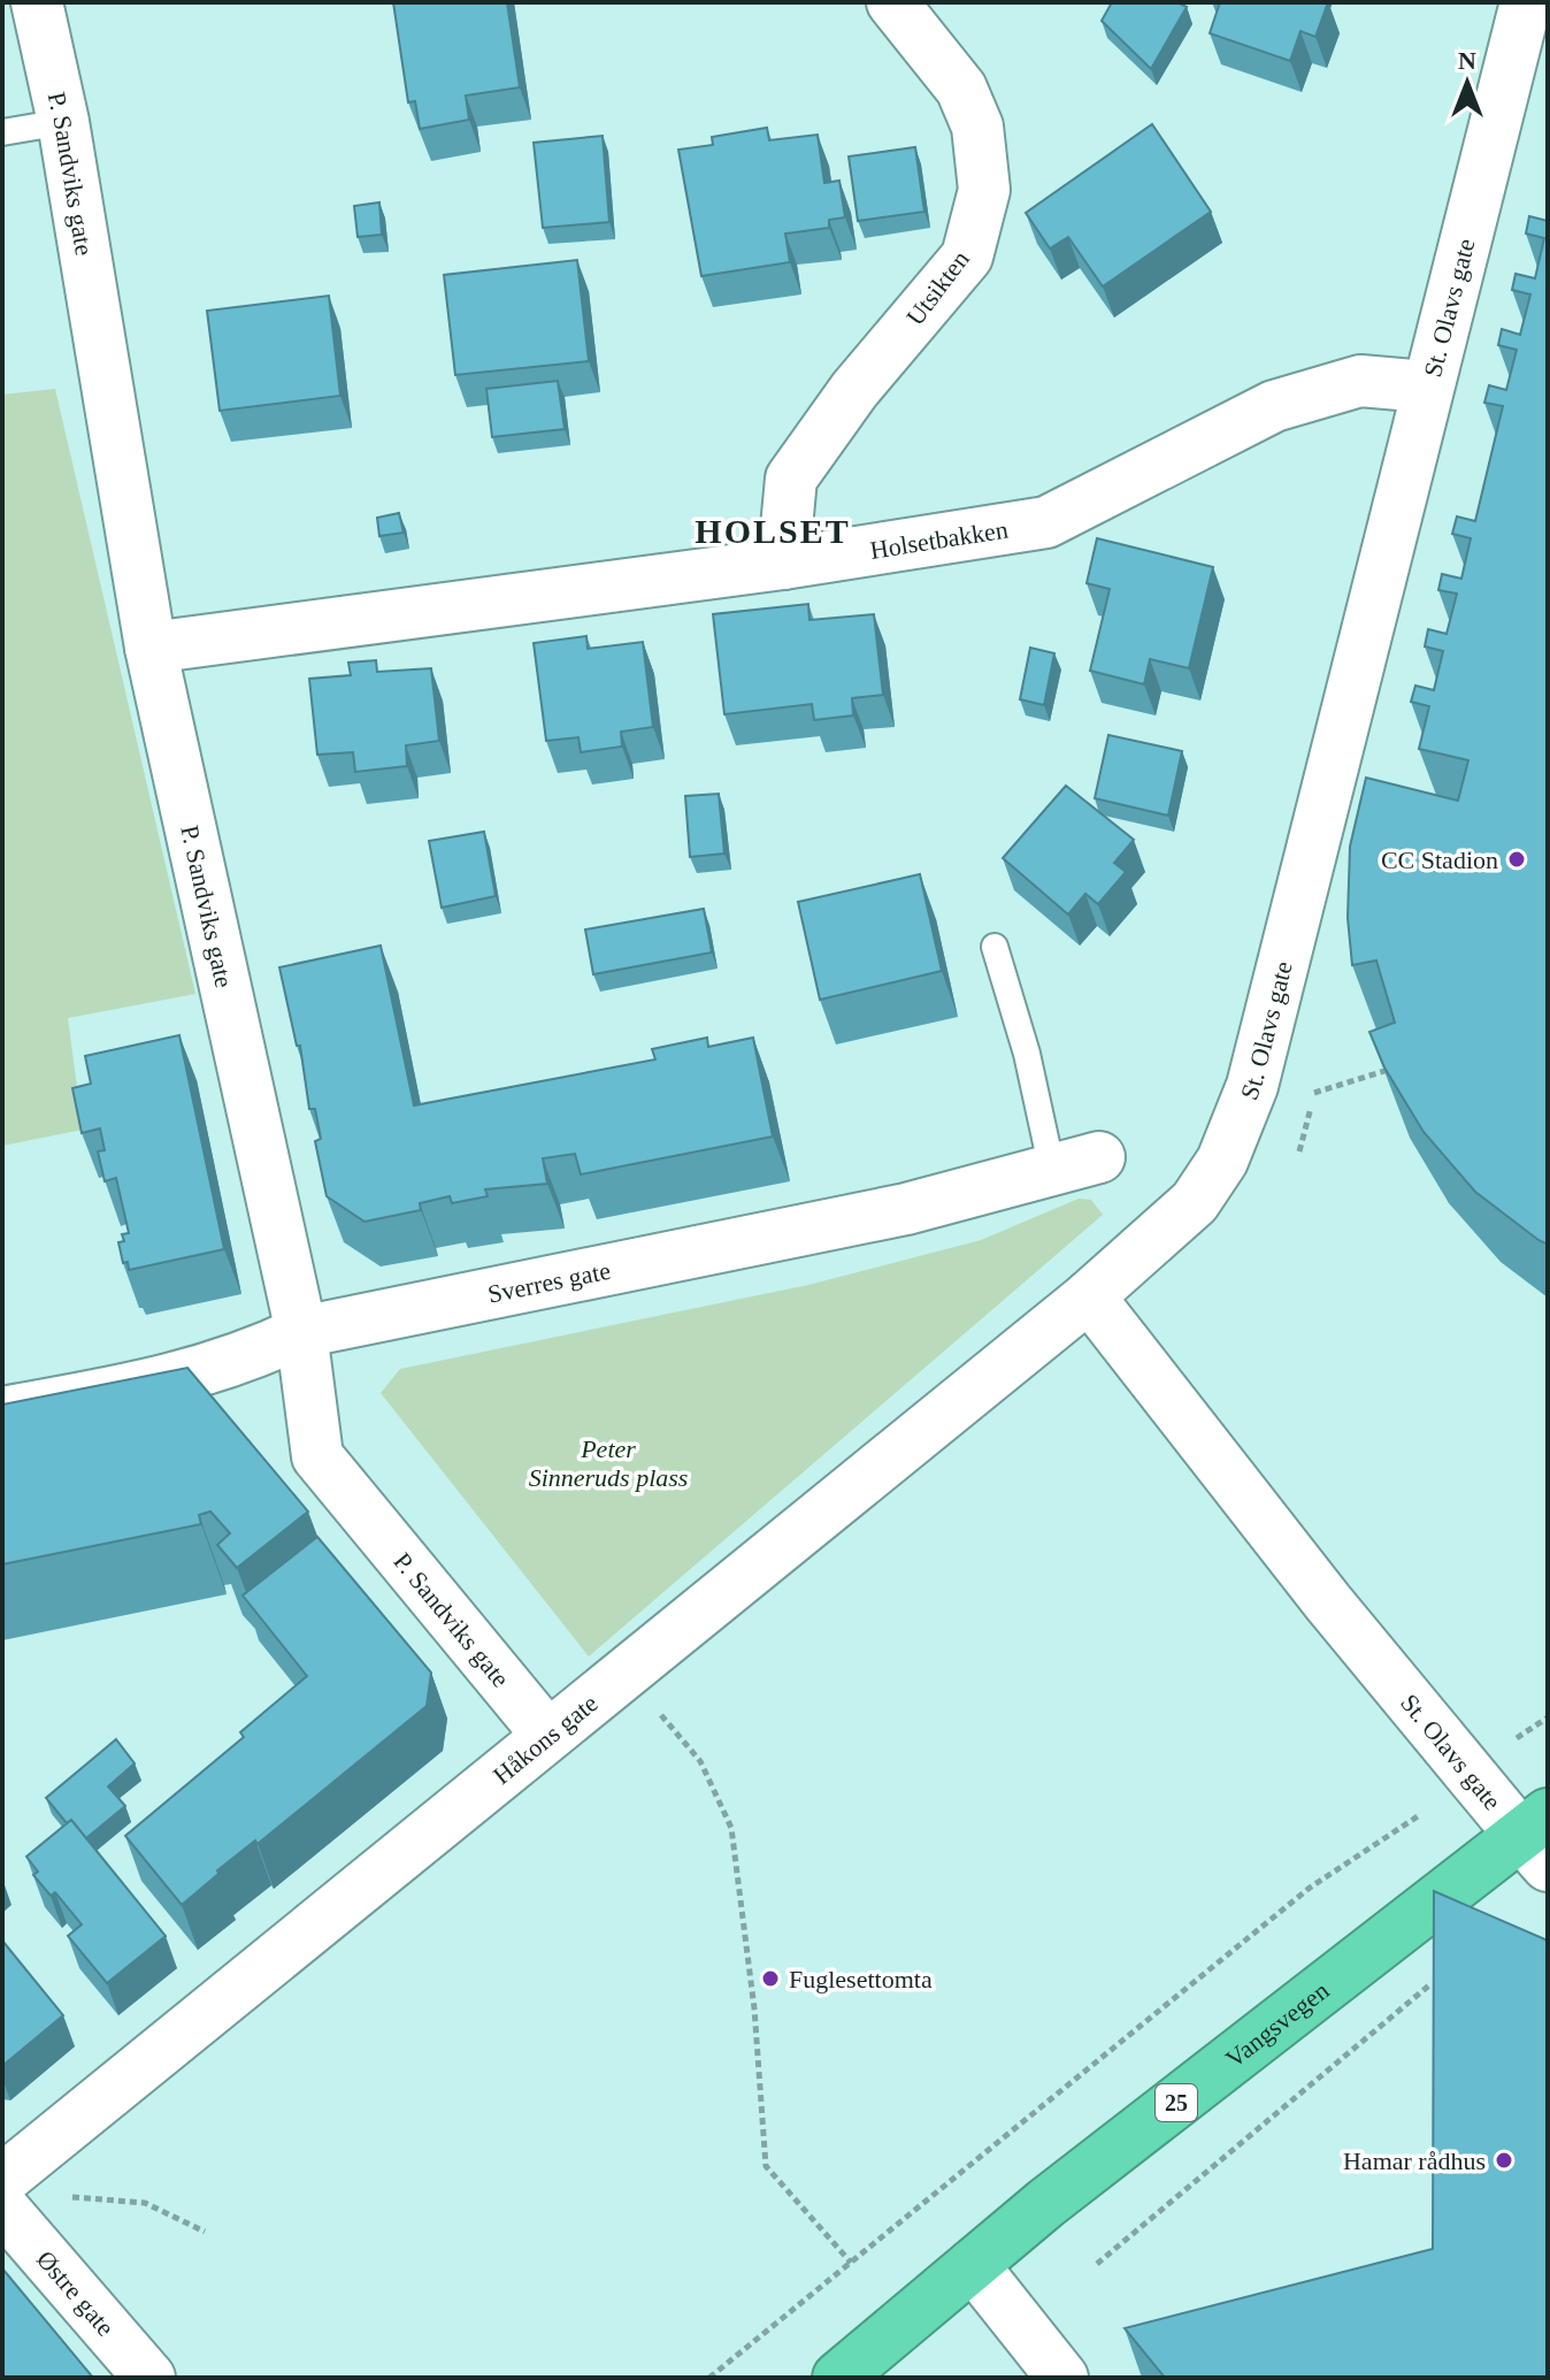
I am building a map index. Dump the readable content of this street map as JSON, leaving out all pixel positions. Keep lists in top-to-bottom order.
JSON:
{
  "streets": {
    "highway": ["Vangsvegen", "25"],
    "street": [
      "P. Sandviks gate",
      "Utsikten",
      "St. Olavs gate",
      "Holsetbakken",
      "Sverres gate",
      "Håkons gate",
      "Østre gate"
    ]
  },
  "crossings": [
    ["P. Sandviks gate", "Holsetbakken"],
    ["P. Sandviks gate", "Sverres gate"],
    ["P. Sandviks gate", "Håkons gate"],
    ["Utsikten", "Holsetbakken"],
    ["St. Olavs gate", "Holsetbakken"],
    ["St. Olavs gate", "Håkons gate"],
    ["St. Olavs gate", "Vangsvegen"]
  ],
  "districts": ["HOLSET"],
  "parks": ["Peter Sinneruds plass"],
  "places": ["CC Stadion", "Fuglesettomta", "Hamar rådhus"],
  "north": "top"
}
